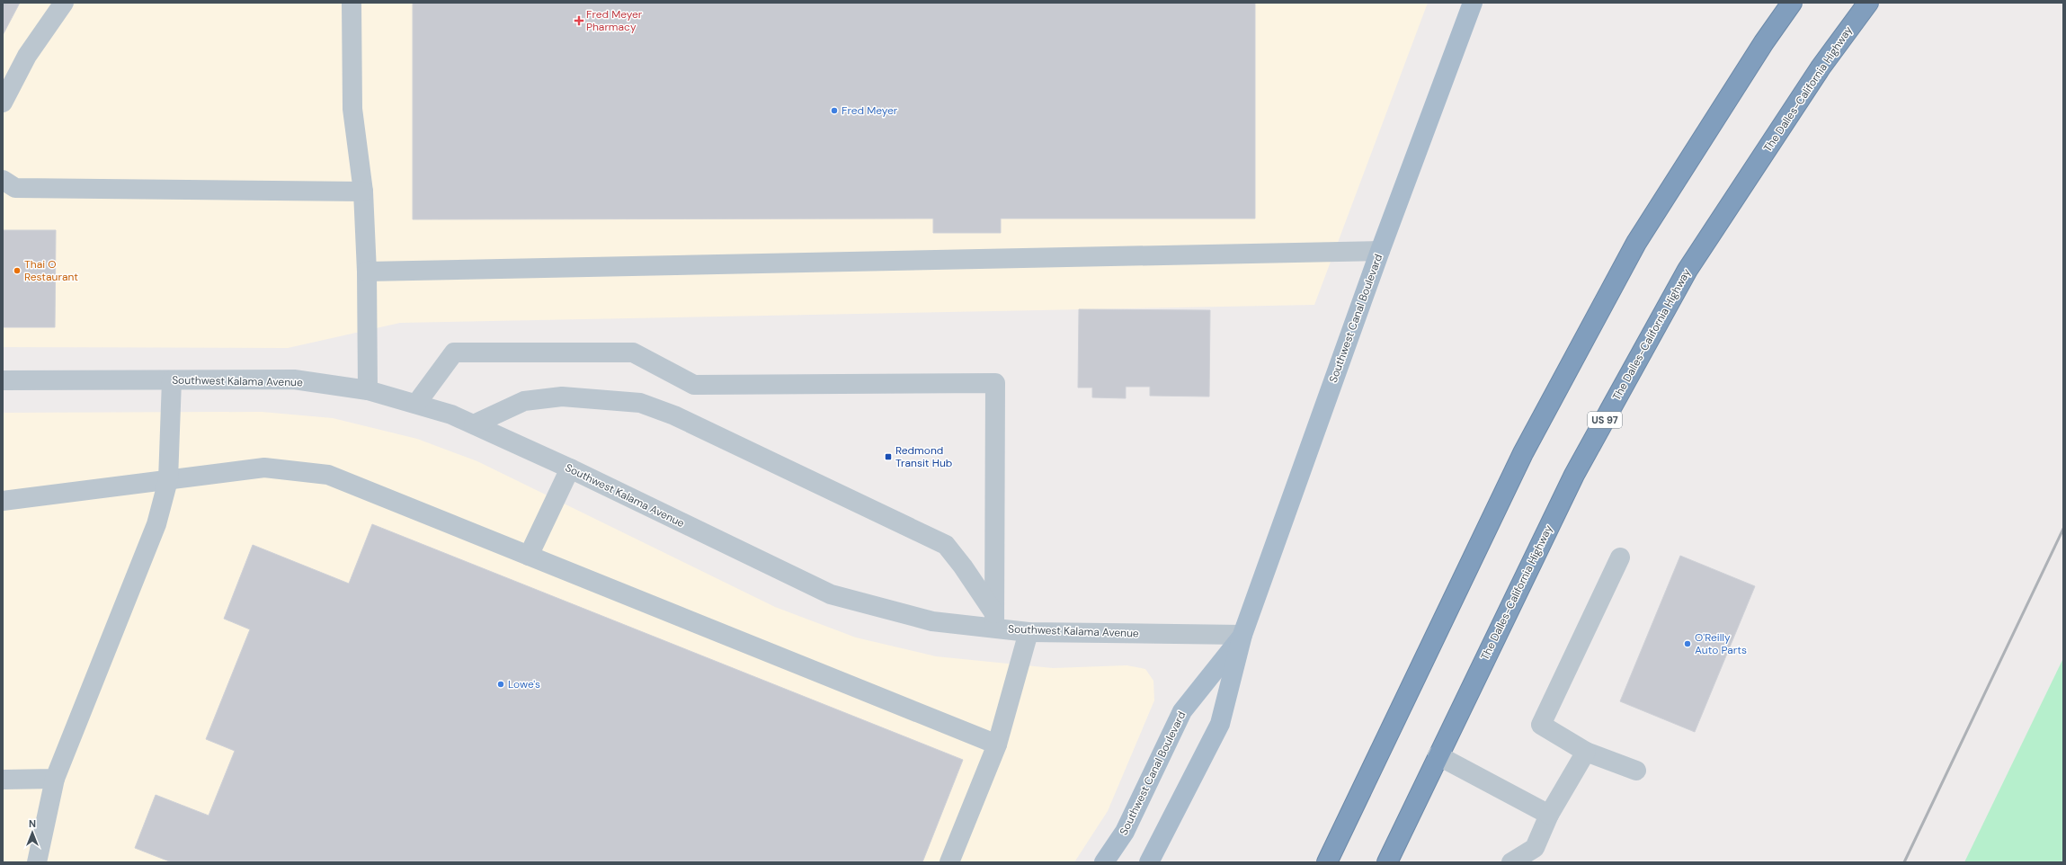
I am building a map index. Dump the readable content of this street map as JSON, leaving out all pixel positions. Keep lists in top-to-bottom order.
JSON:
{
  "streets": {
    "highway": ["The Dalles-California Highway", "US 97"],
    "main road": ["Southwest Canal Boulevard"],
    "street": ["Southwest Kalama Avenue"]
  },
  "crossings": [
    ["Southwest Canal Boulevard", "Southwest Kalama Avenue"]
  ],
  "places": {
    "health": ["Fred Meyer Pharmacy"],
    "other": [
      "Fred Meyer",
      "Thai O Restaurant",
      "O'Reilly Auto Parts",
      "Lowe's"
    ],
    "transit": ["Redmond Transit Hub"]
  },
  "north": "top"
}
